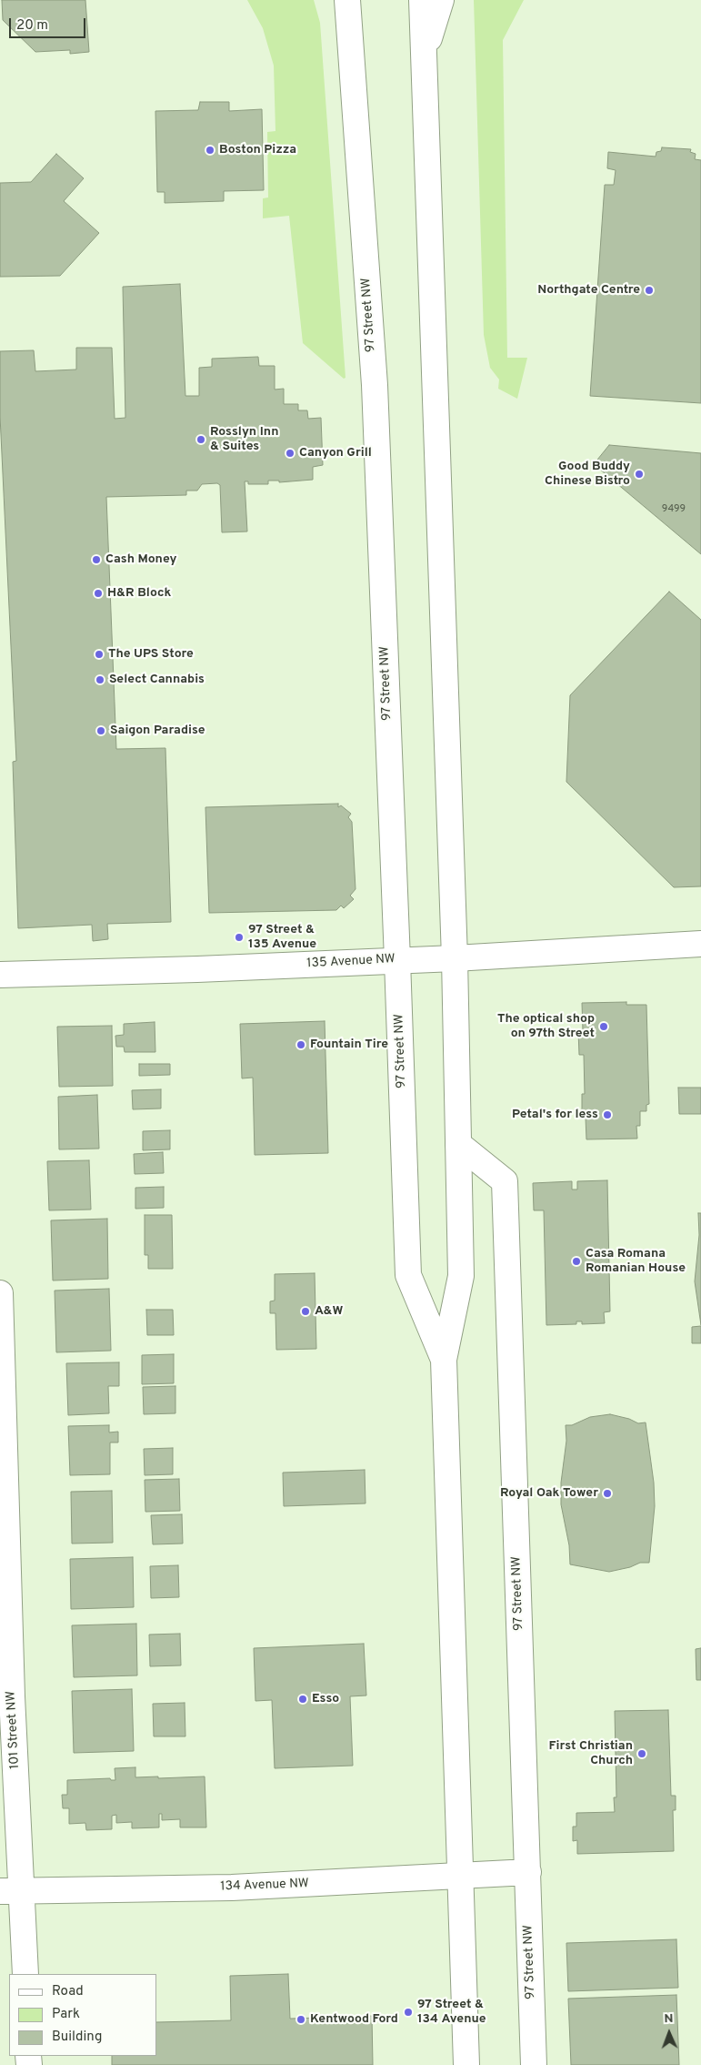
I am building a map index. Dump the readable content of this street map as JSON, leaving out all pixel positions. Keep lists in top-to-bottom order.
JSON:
{
  "streets": {
    "main road": [
      "97 Street NW",
      "135 Avenue NW",
      "101 Street NW",
      "134 Avenue NW"
    ]
  },
  "crossings": [
    ["97 Street NW", "135 Avenue NW"],
    ["97 Street NW", "134 Avenue NW"],
    ["101 Street NW", "134 Avenue NW"]
  ],
  "places": [
    "Boston Pizza",
    "Northgate Centre",
    "Rosslyn Inn & Suites",
    "Canyon Grill",
    "Good Buddy Chinese Bistro",
    "Cash Money",
    "H&R Block",
    "The UPS Store",
    "Select Cannabis",
    "Saigon Paradise",
    "97 Street & 135 Avenue",
    "The optical shop on 97th Street",
    "Fountain Tire",
    "Petal's for less",
    "Casa Romana Romanian House",
    "A&W",
    "Royal Oak Tower",
    "Esso",
    "First Christian Church",
    "97 Street & 134 Avenue",
    "Kentwood Ford"
  ],
  "house_numbers": ["9499"],
  "legend": ["Road", "Park", "Building"],
  "scale_bar": "20 m",
  "north": "top"
}
